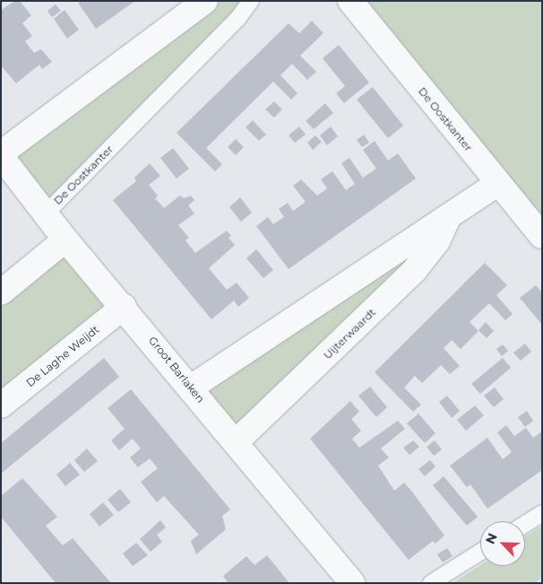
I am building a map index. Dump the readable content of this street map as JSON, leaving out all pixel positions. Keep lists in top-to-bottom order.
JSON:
{
  "streets": {
    "street": [
      "De Oostkanter",
      "Uijterwaardt",
      "De Laghe Weijdt",
      "Groot Barlaken"
    ]
  },
  "crossings": [
    ["De Oostkanter", "Groot Barlaken"],
    ["Uijterwaardt", "Groot Barlaken"],
    ["De Laghe Weijdt", "Groot Barlaken"]
  ],
  "north": "top left"
}
